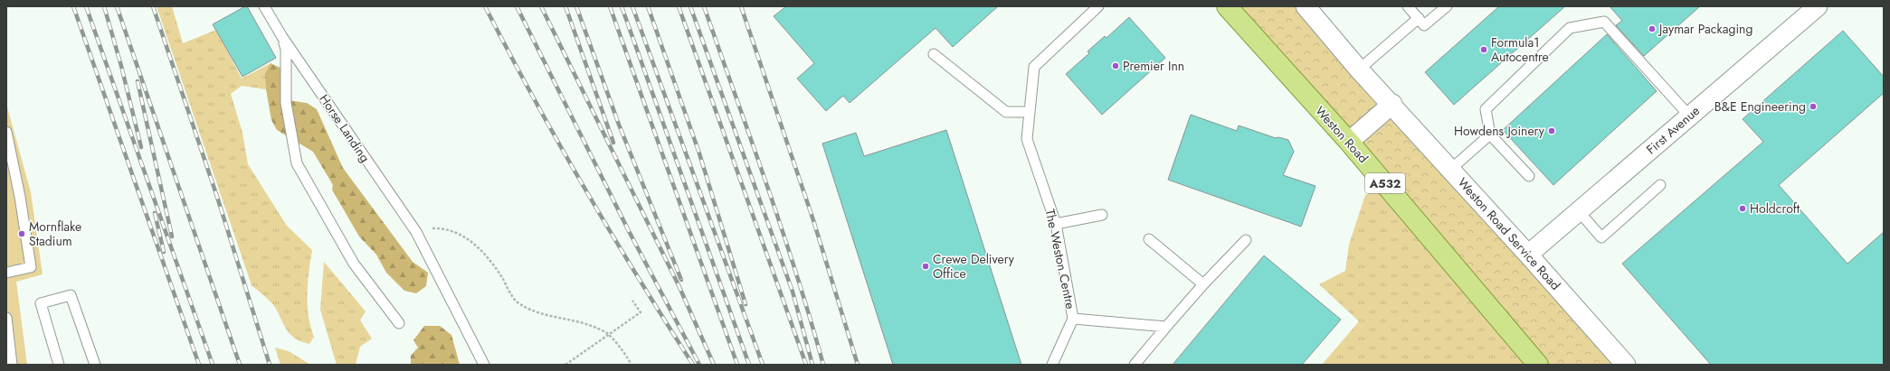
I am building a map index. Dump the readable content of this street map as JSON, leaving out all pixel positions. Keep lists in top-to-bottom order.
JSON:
{
  "streets": {
    "main road": ["Weston Road", "A532"],
    "street": ["First Avenue", "Weston Road Service Road"],
    "lane": ["Horse Landing", "The Weston Centre"]
  },
  "crossings": [
    ["First Avenue", "Weston Road Service Road"]
  ],
  "places": [
    "Jaymar Packaging",
    "Formula1 Autocentre",
    "Premier Inn",
    "B&E Engineering",
    "Howdens Joinery",
    "Holdcroft",
    "Mornflake Stadium",
    "Crewe Delivery Office"
  ]
}
